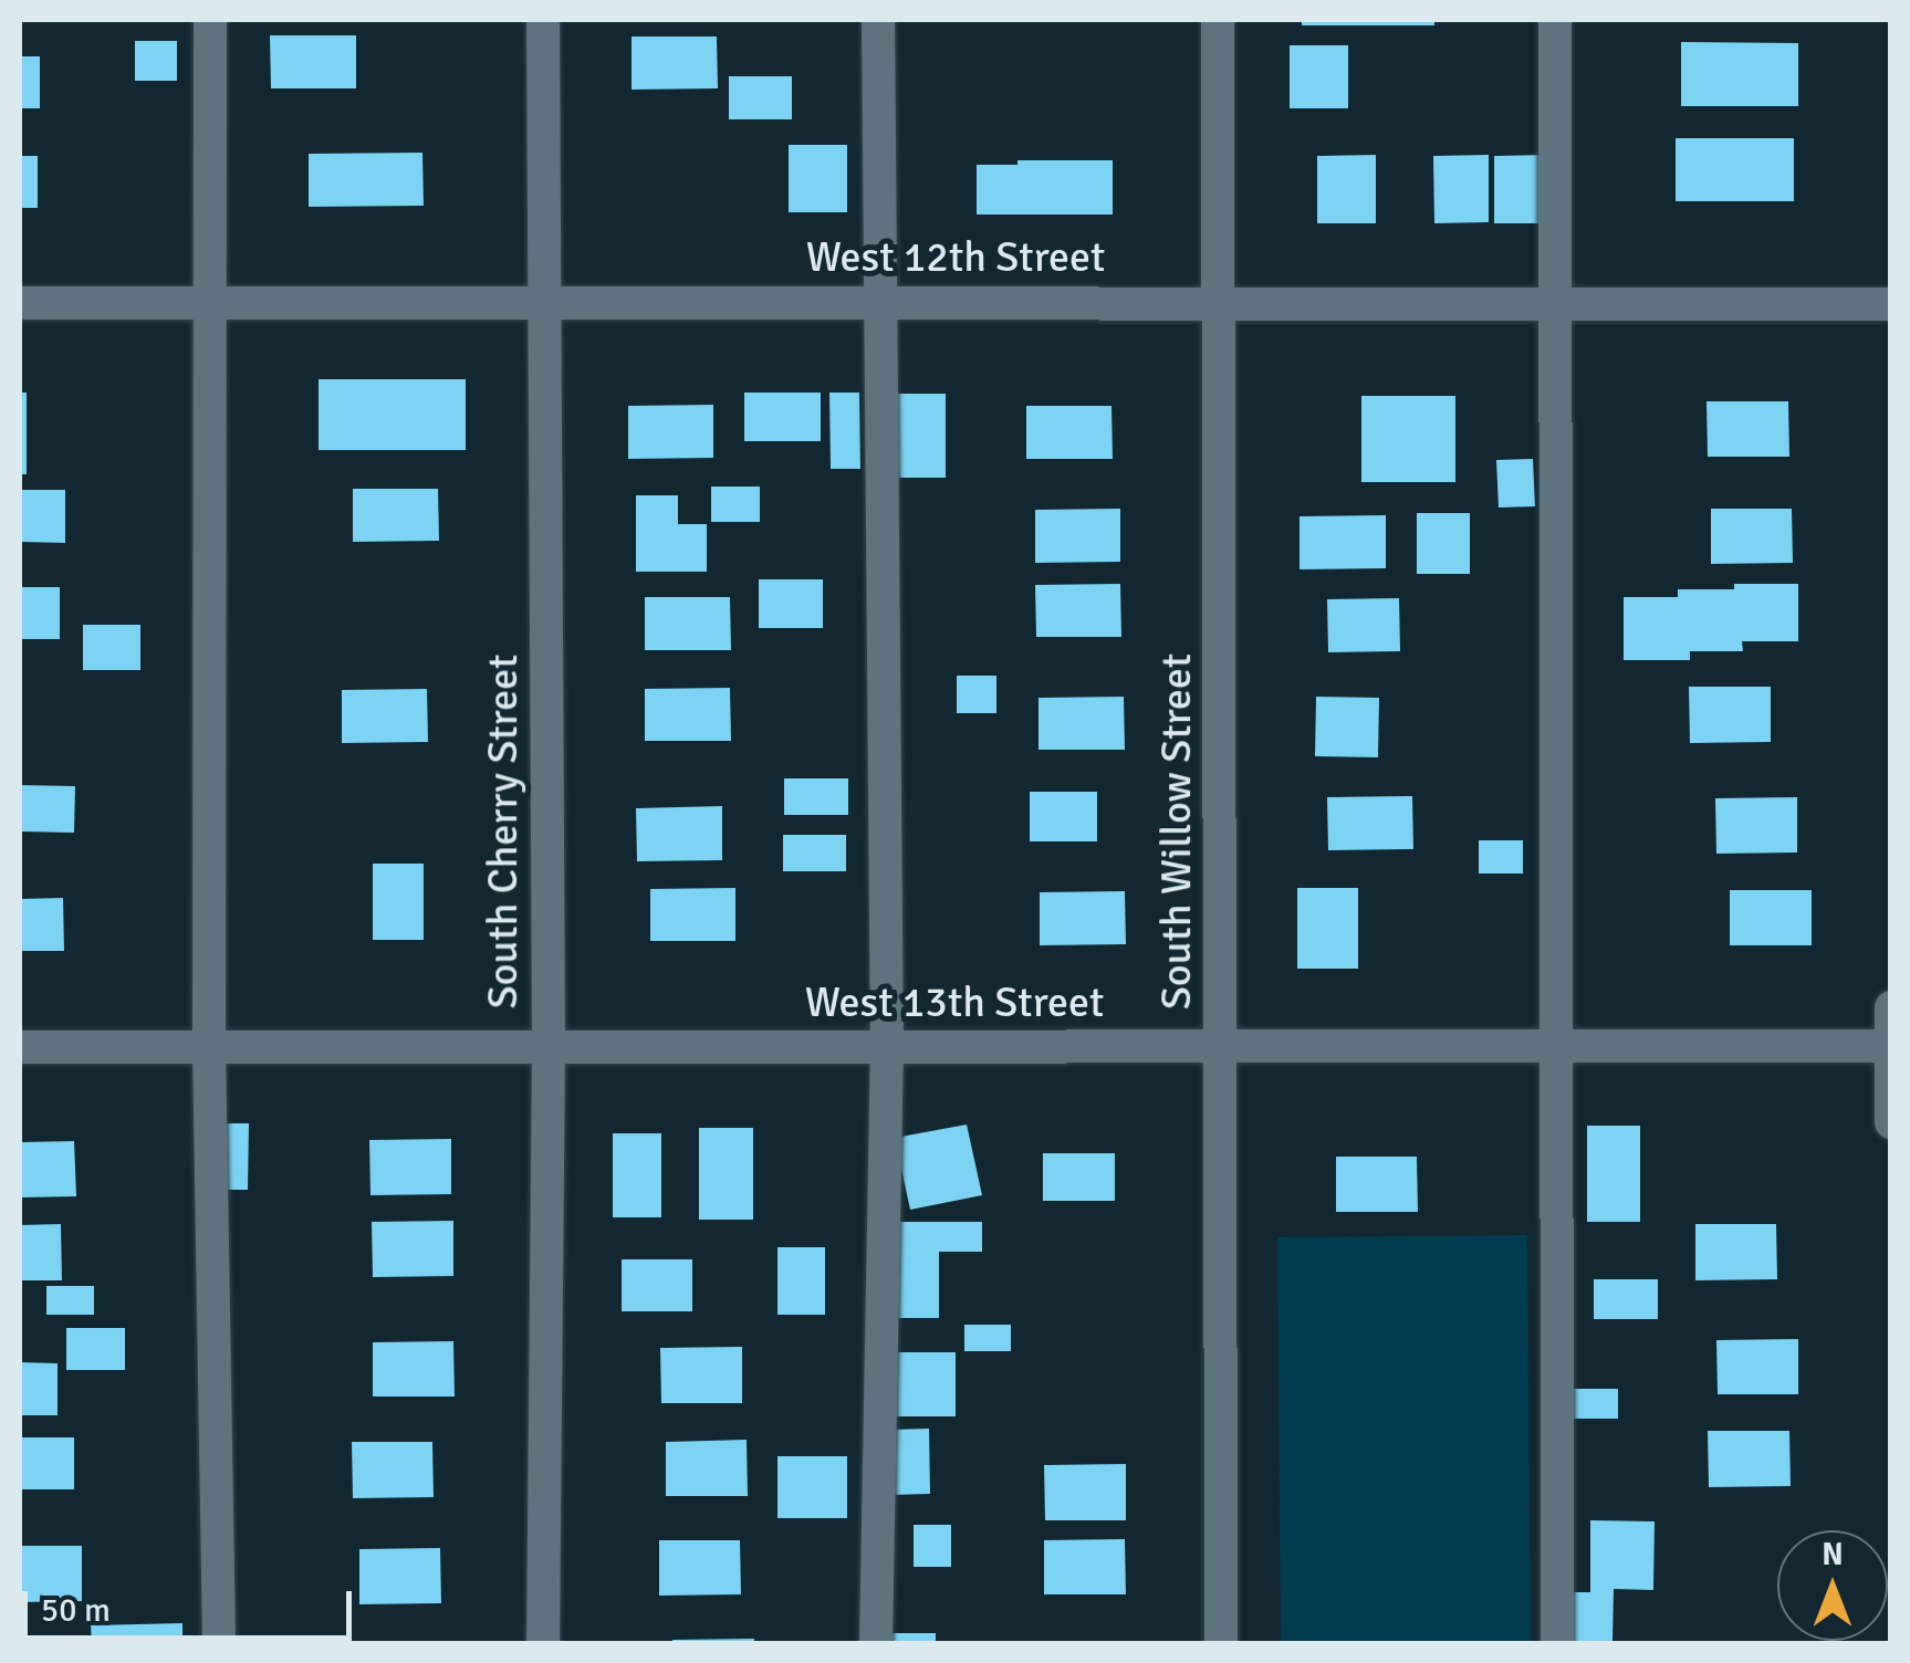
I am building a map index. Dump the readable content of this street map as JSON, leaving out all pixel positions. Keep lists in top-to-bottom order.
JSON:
{
  "streets": {
    "street": [
      "West 12th Street",
      "South Cherry Street",
      "South Willow Street",
      "West 13th Street"
    ]
  },
  "crossings": [
    ["West 12th Street", "South Cherry Street"],
    ["West 12th Street", "South Willow Street"],
    ["South Cherry Street", "West 13th Street"],
    ["South Willow Street", "West 13th Street"]
  ],
  "scale_bar": "50 m",
  "north": "top"
}
